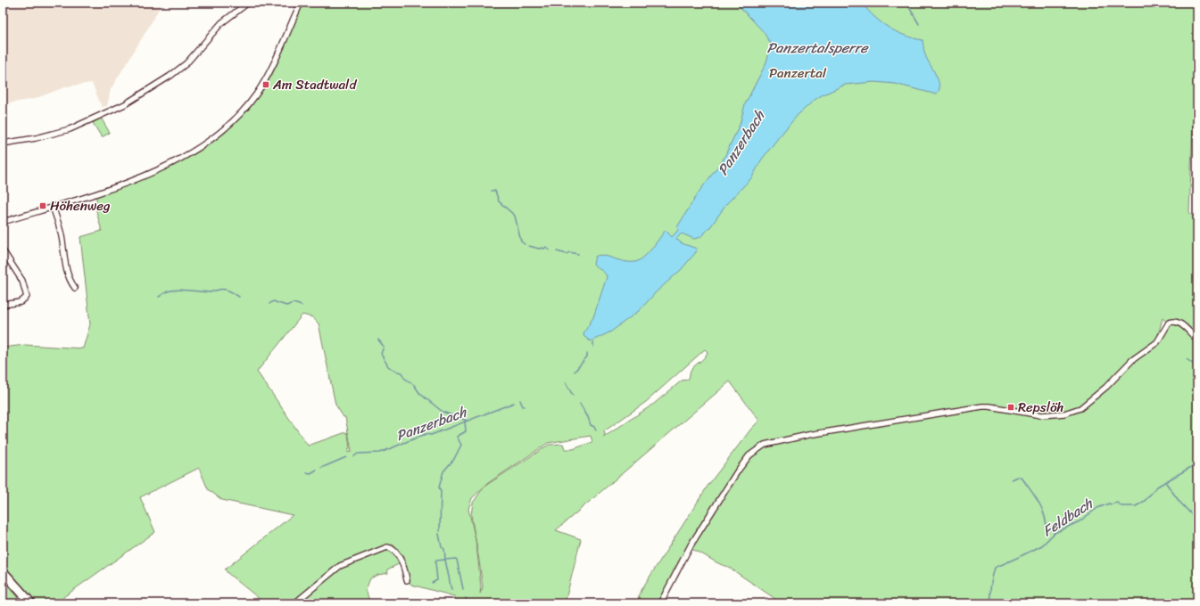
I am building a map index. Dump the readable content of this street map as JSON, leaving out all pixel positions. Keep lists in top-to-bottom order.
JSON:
{
  "water": ["Panzertalsperre", "Panzerbach", "Feldbach"],
  "parks": ["Panzertal"],
  "places": {
    "transit": ["Am Stadtwald", "Höhenweg", "Repslöh"]
  }
}
